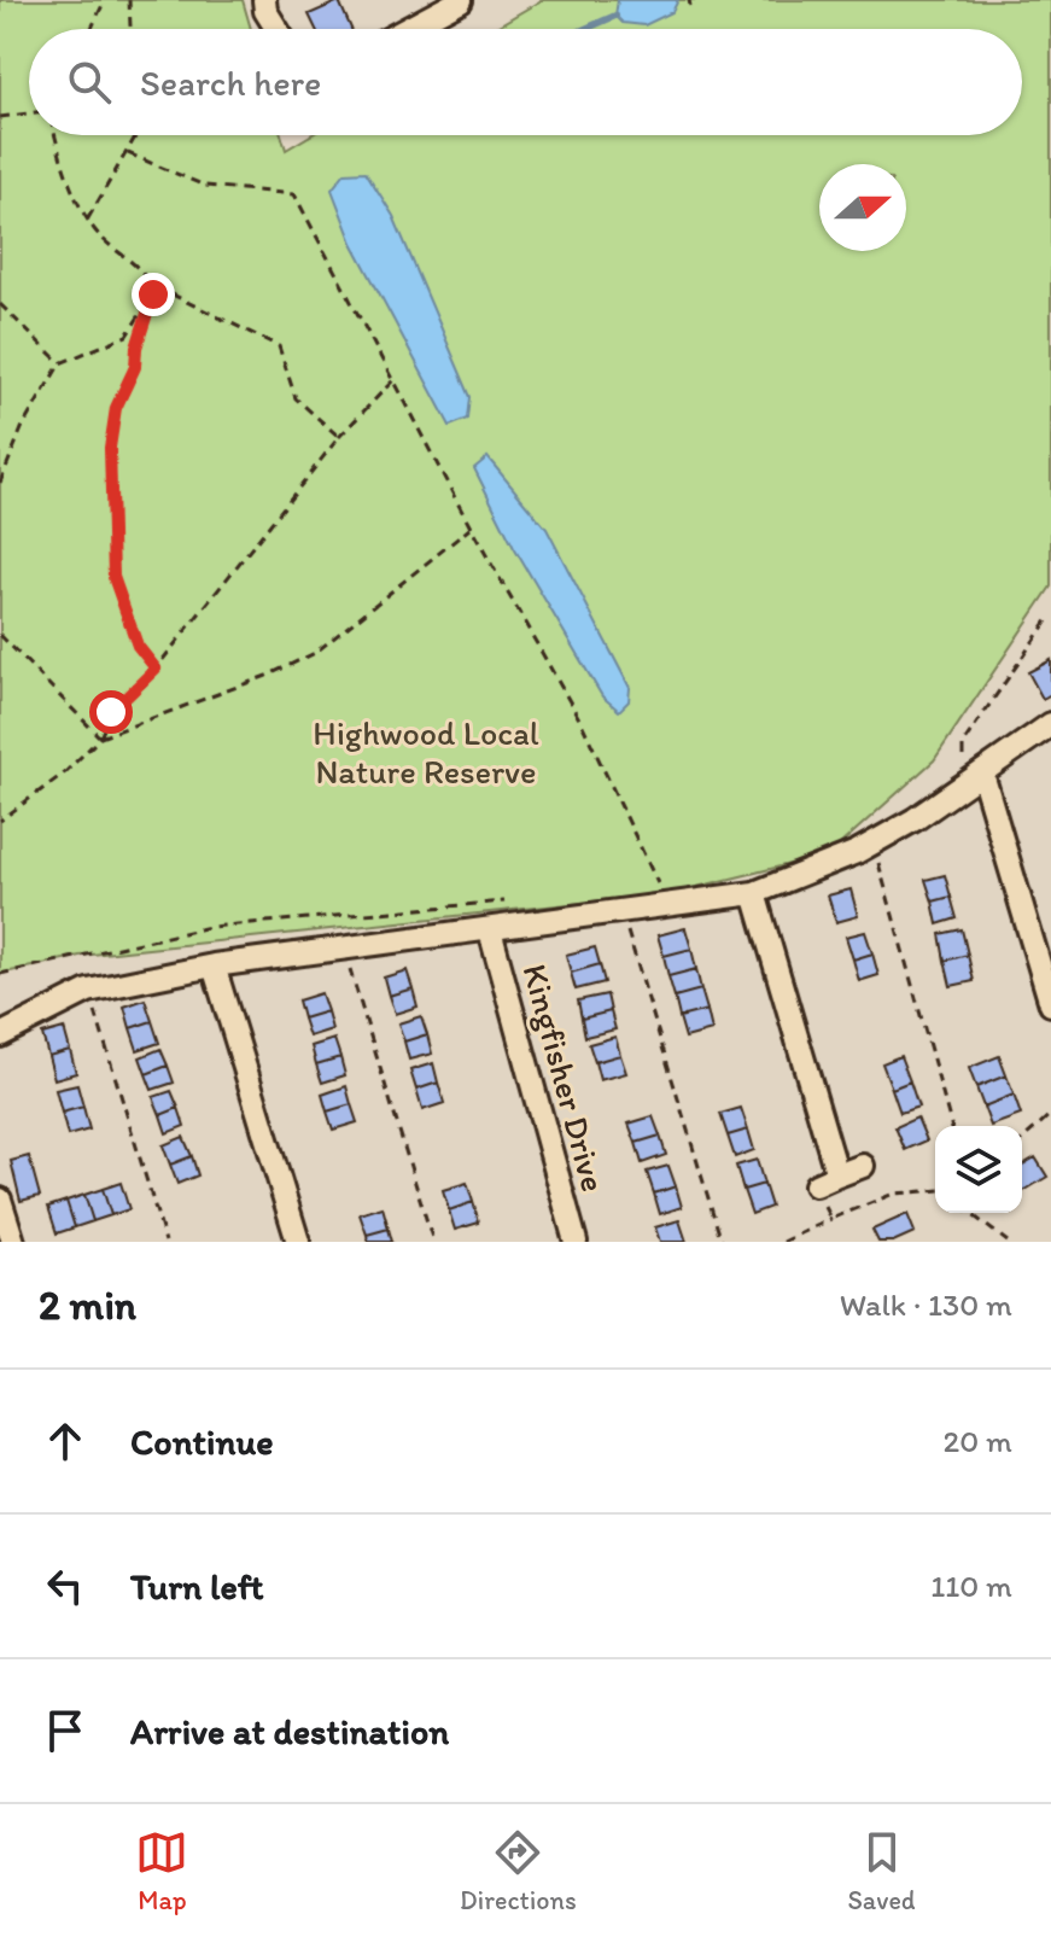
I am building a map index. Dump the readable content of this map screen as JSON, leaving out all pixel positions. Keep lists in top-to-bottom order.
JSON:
{
  "streets": {
    "street": ["Kingfisher Drive"]
  },
  "parks": ["Highwood Local Nature Reserve"],
  "north": "right",
  "page": {
    "search": "Search here",
    "heading": ["2 min", "Walk · 130 m"],
    "list": [
      ["Continue", "20 m"],
      ["Turn left", "110 m"],
      "Arrive at destination"
    ],
    "nav": ["Map", "Directions", "Saved"]
  }
}
